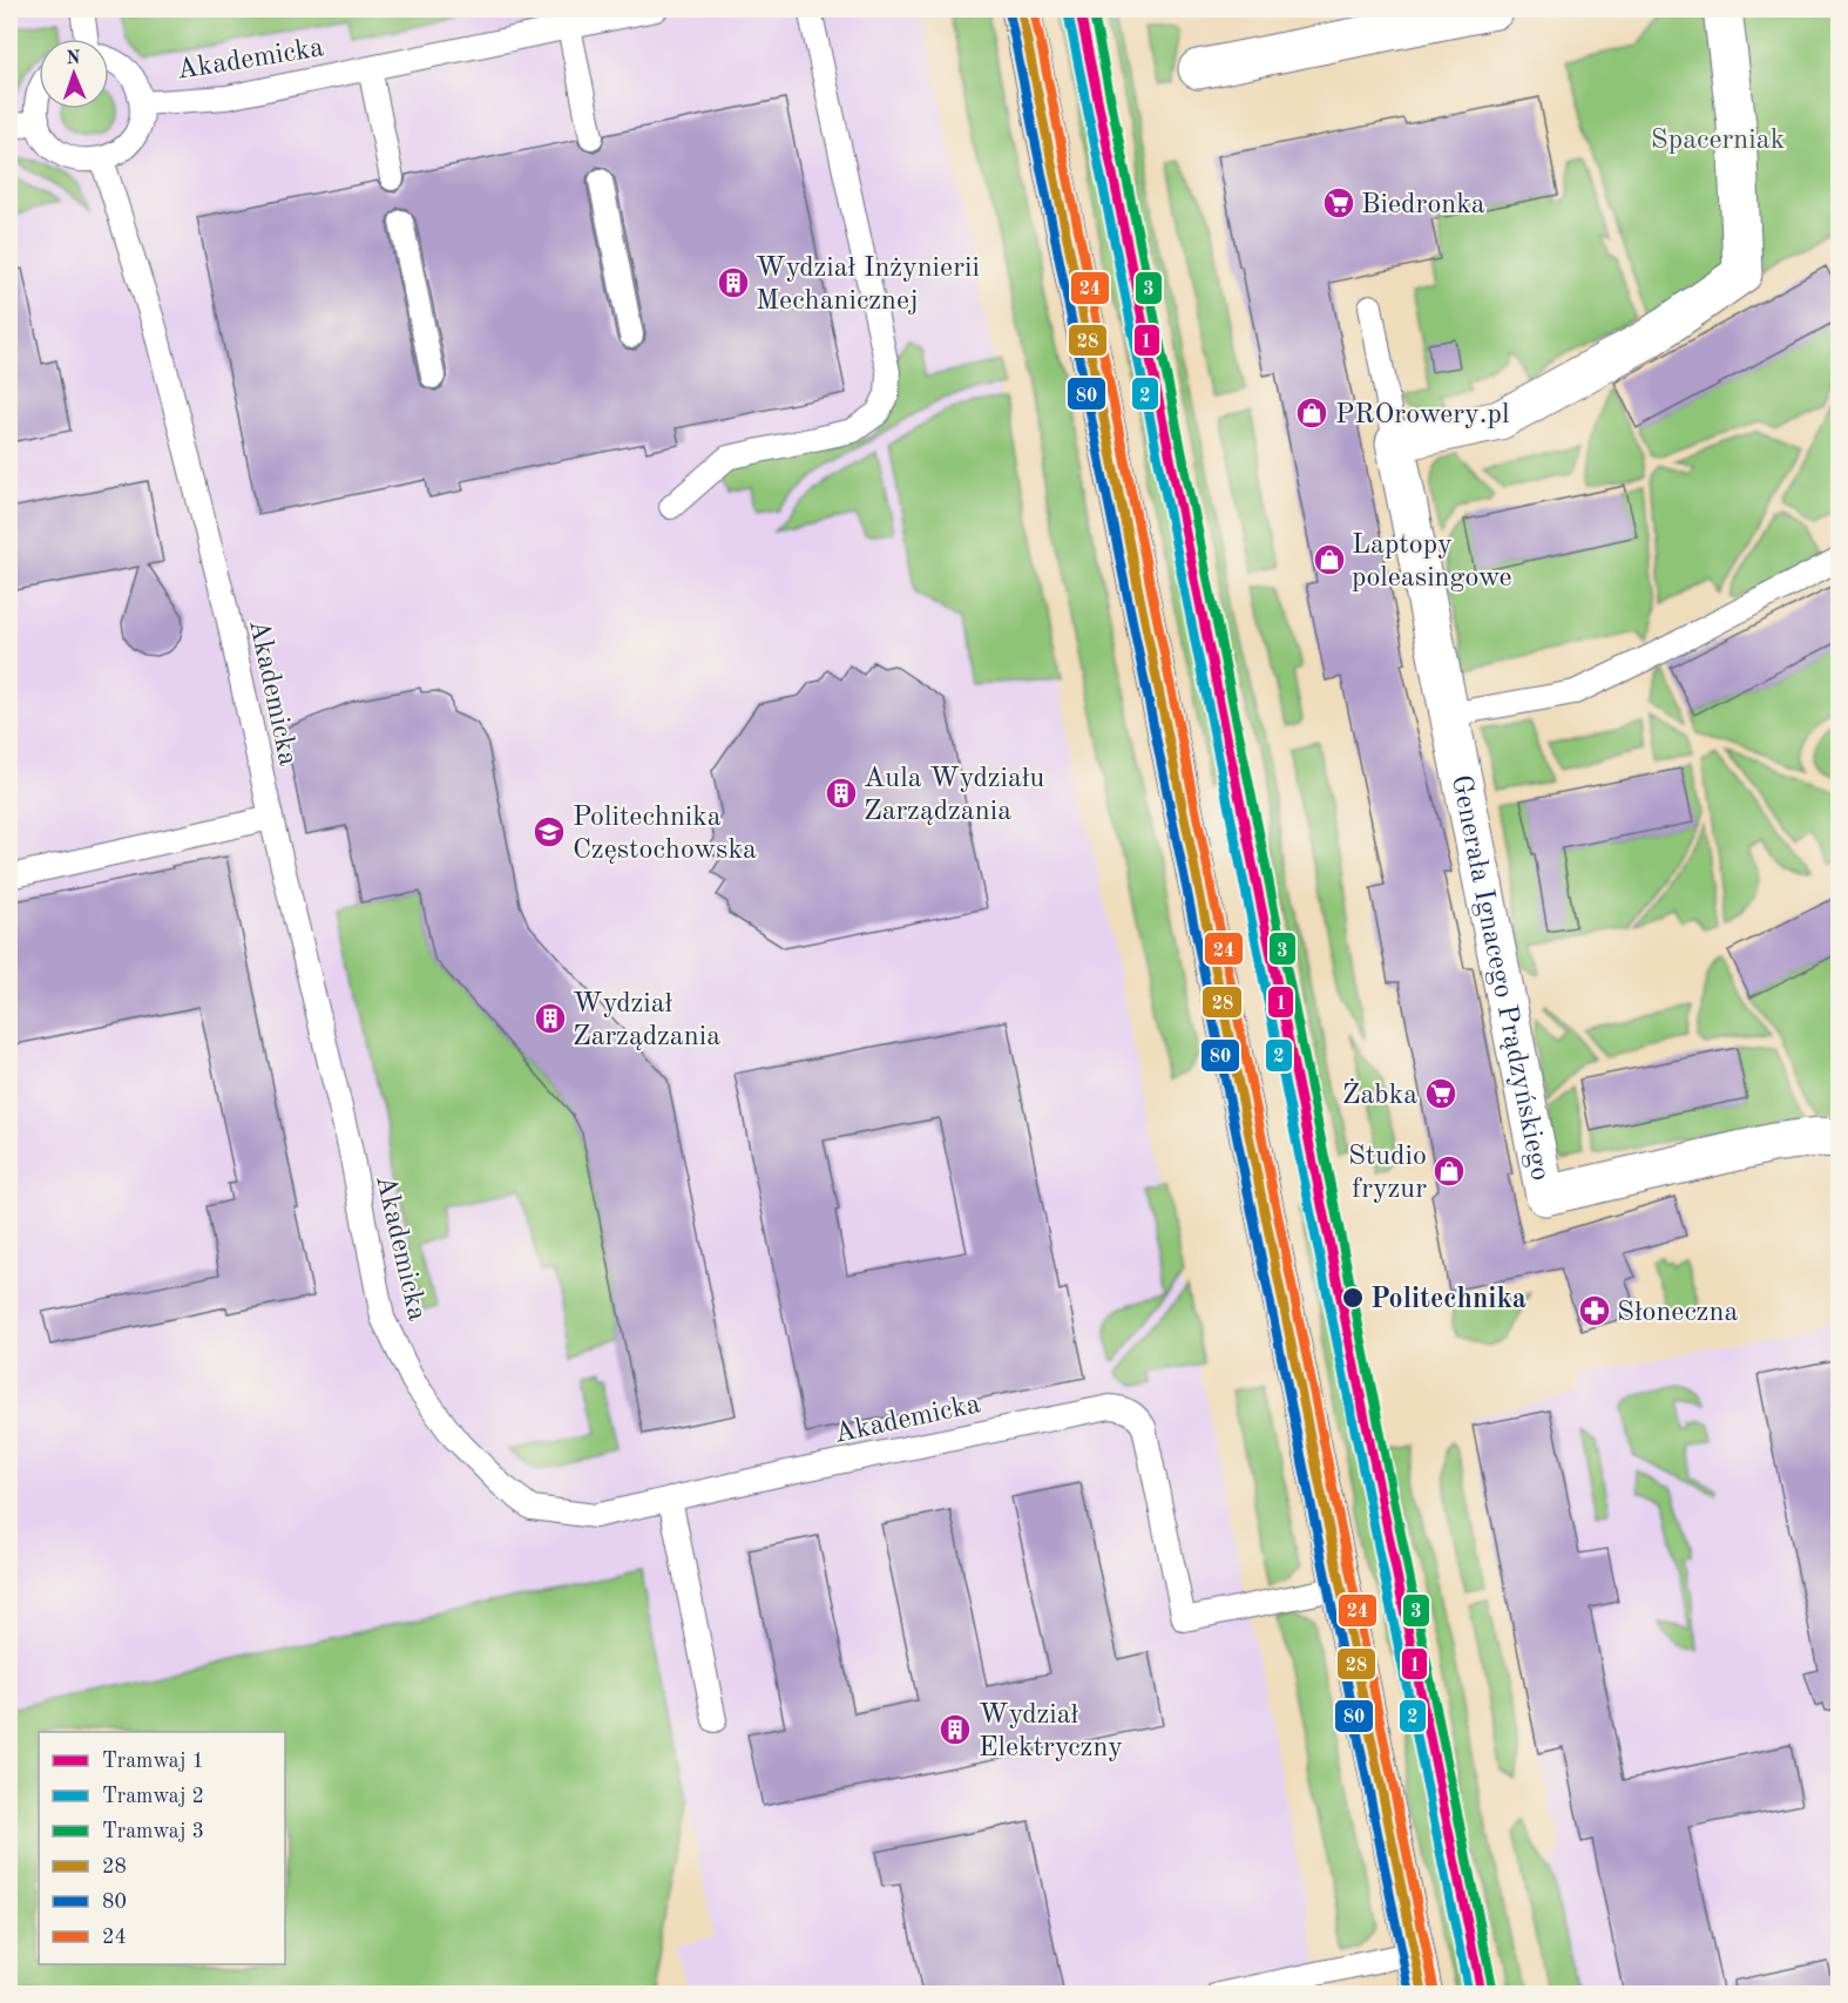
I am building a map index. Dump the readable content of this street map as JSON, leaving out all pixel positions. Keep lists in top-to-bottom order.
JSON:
{
  "streets": {
    "main road": ["Generała Ignacego Prądzyńskiego"],
    "lane": ["Akademicka"]
  },
  "parks": ["Spacerniak"],
  "places": {
    "supermarket": ["Biedronka", "Żabka"],
    "building": [
      "Wydział Inżynierii Mechanicznej",
      "Aula Wydziału Zarządzania",
      "Wydział Zarządzania",
      "Wydział Elektryczny"
    ],
    "shop": ["PROrowery.pl", "Laptopy poleasingowe", "Studio fryzur"],
    "school or university": ["Politechnika Częstochowska"],
    "other": ["Politechnika"],
    "pharmacy": ["Słoneczna"]
  },
  "lines": [
    "tram line 1",
    "tram line 3",
    "transit line 28",
    "transit line 24",
    "tram line 2",
    "transit line 80"
  ],
  "legend": [
    "Tramwaj 1",
    "Tramwaj 2",
    "Tramwaj 3",
    "28",
    "80",
    "24"
  ],
  "north": "top"
}
